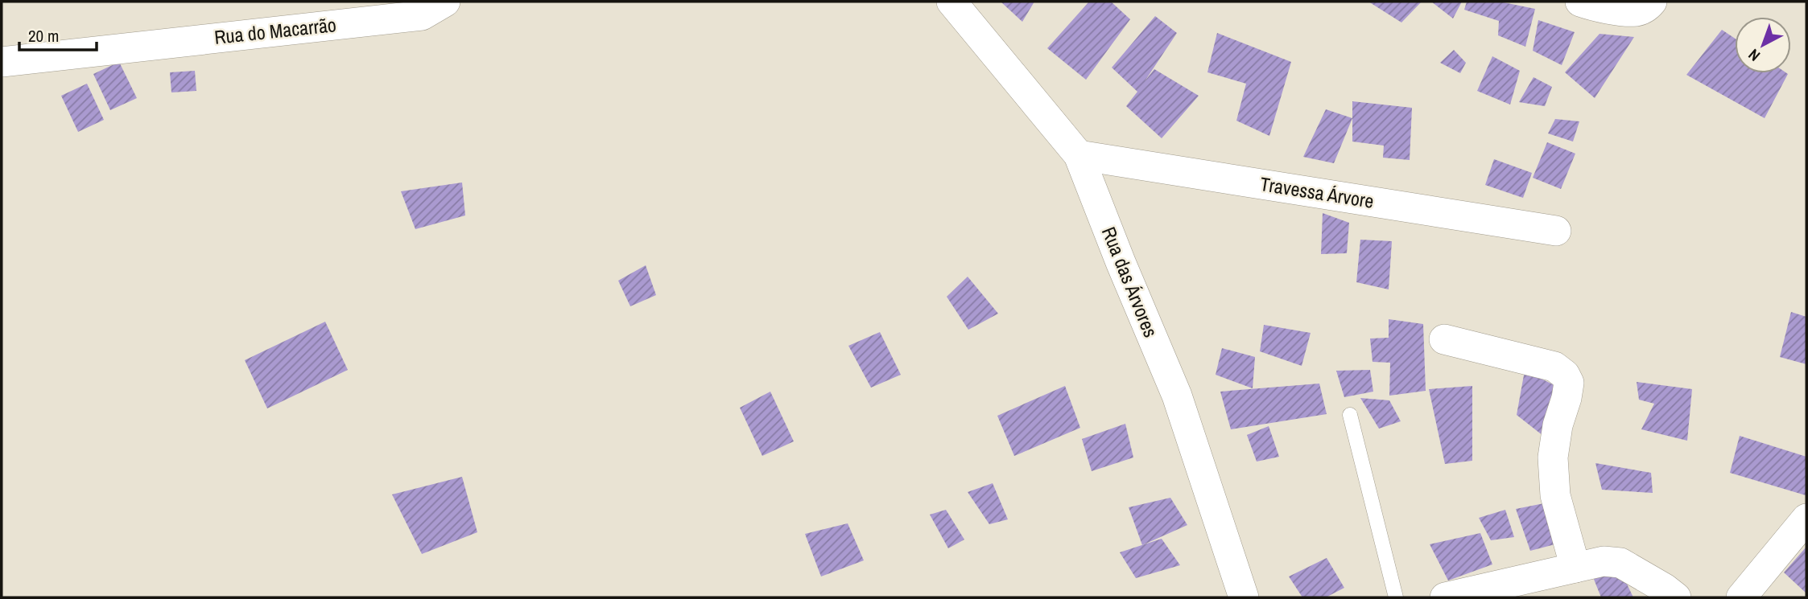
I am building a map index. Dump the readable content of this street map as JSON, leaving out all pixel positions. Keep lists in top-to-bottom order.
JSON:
{
  "streets": {
    "street": ["Rua do Macarrão", "Travessa Árvore", "Rua das Árvores"]
  },
  "crossings": [
    ["Travessa Árvore", "Rua das Árvores"]
  ],
  "scale_bar": "20 m",
  "north": "bottom left"
}
